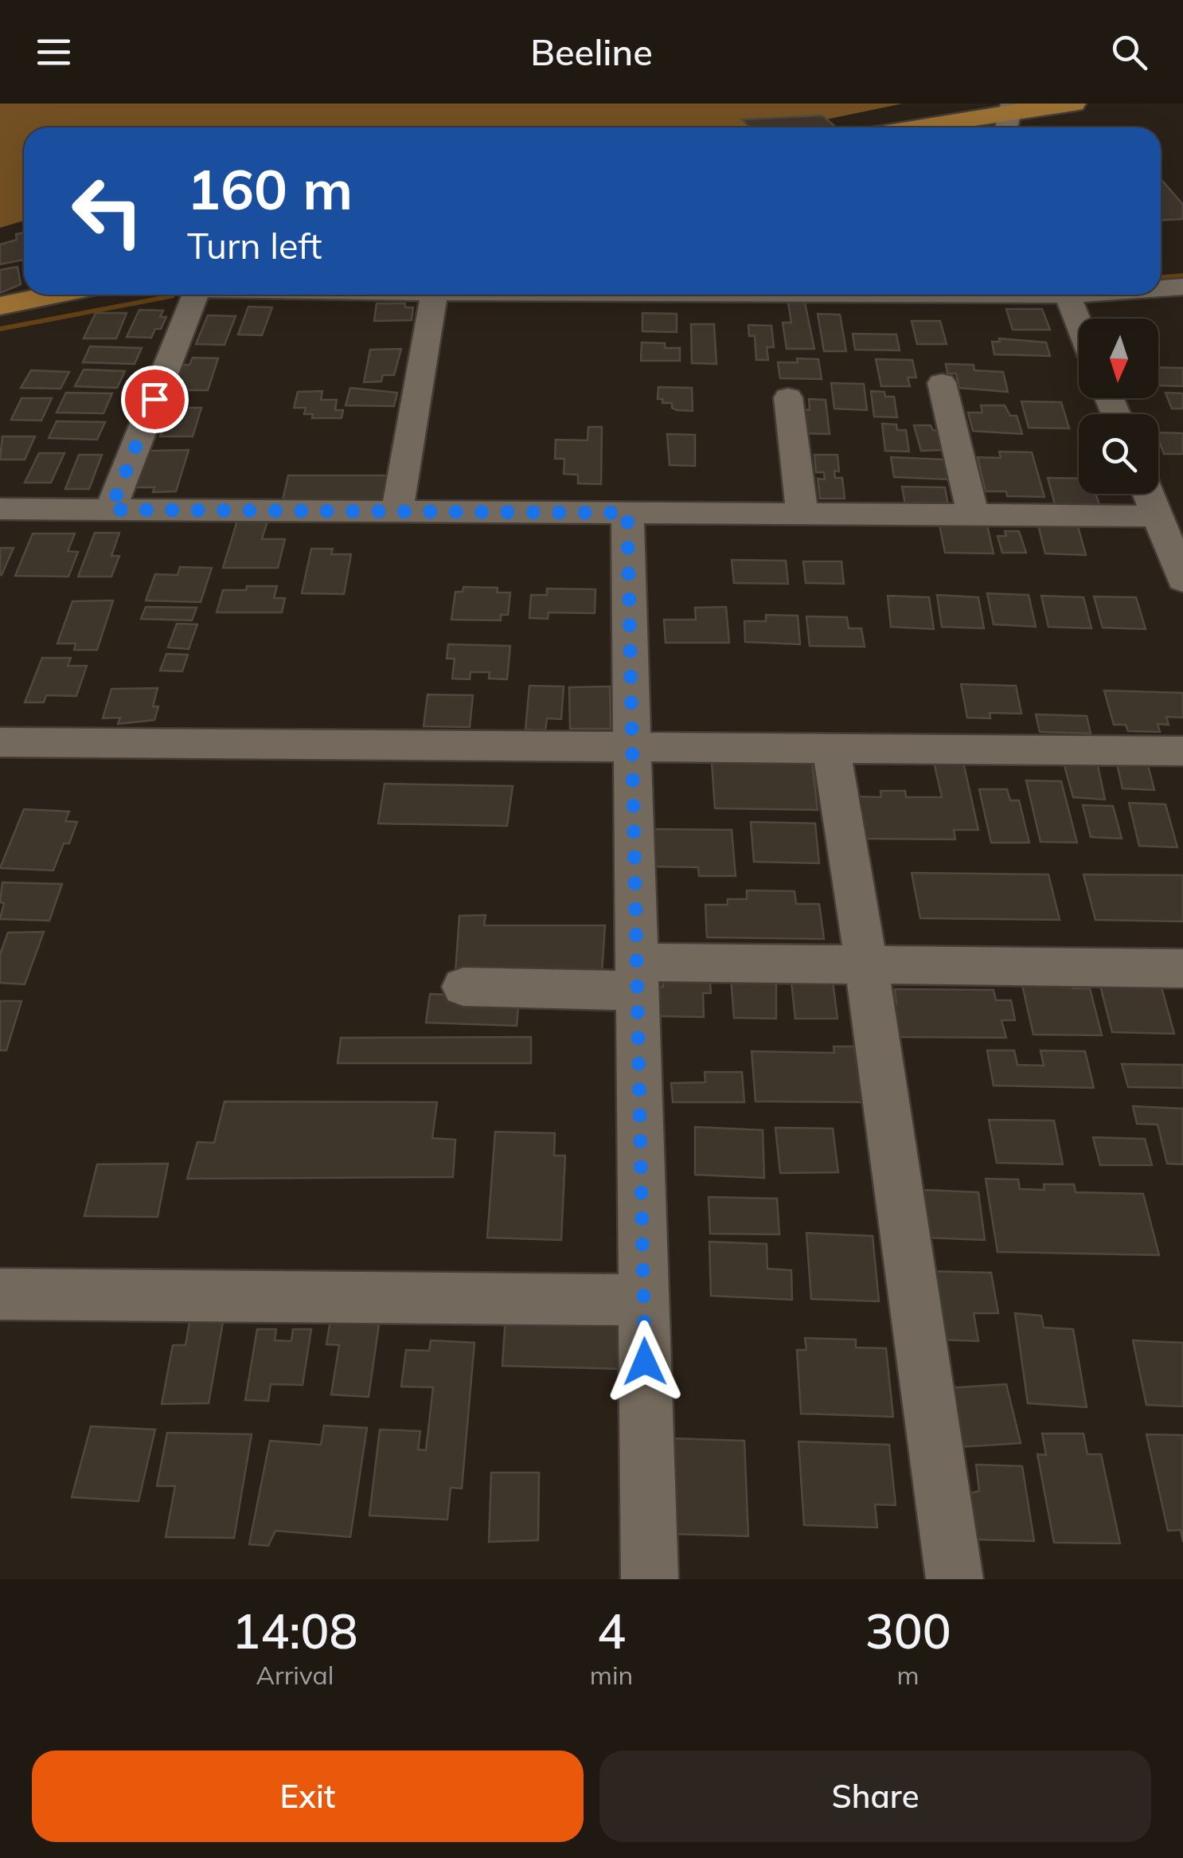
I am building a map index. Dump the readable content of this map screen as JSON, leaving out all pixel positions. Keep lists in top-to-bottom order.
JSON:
{
  "north": "bottom",
  "page": {
    "header": "Beeline",
    "turn": ["160 m", "Turn left"],
    "eta": [
      "14:08",
      "Arrival",
      "4",
      "min",
      "300",
      "m"
    ],
    "buttons": ["Exit", "Share"]
  }
}
